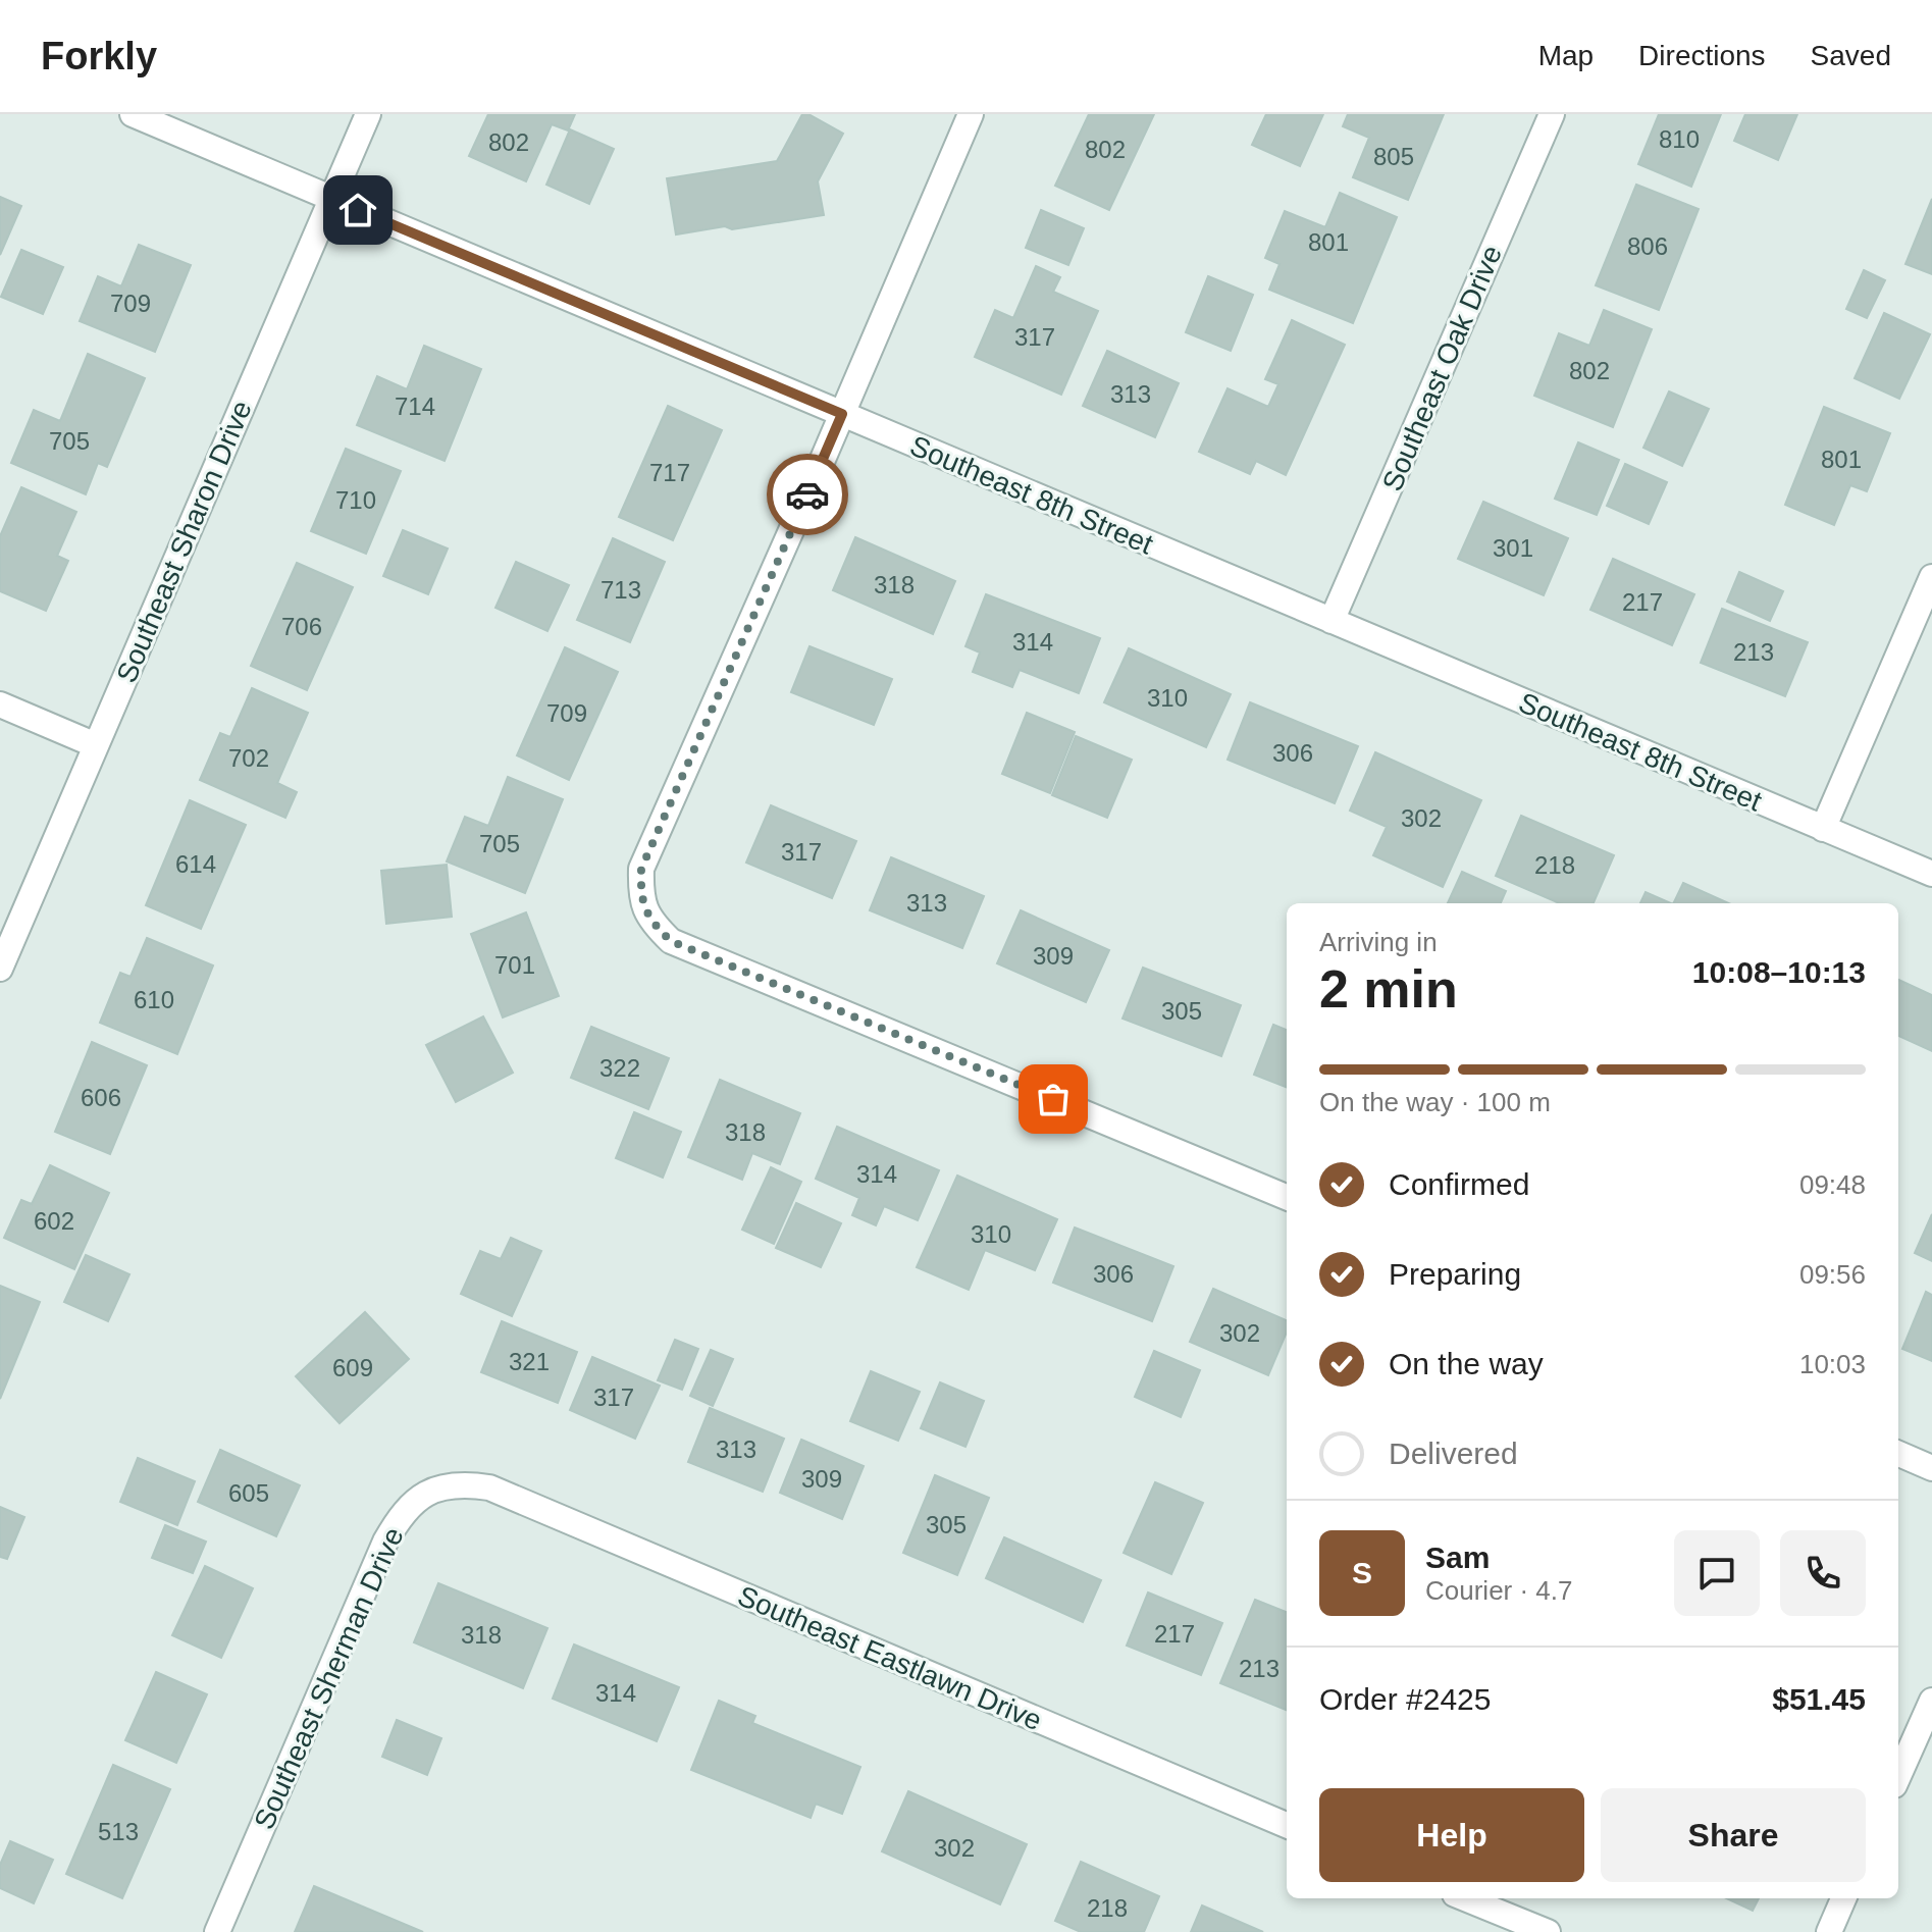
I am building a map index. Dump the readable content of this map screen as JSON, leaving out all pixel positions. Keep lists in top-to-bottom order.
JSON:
{
  "streets": {
    "street": [
      "Southeast Oak Drive",
      "Southeast 8th Street",
      "Southeast Sharon Drive",
      "Southeast Eastlawn Drive",
      "Southeast Sherman Drive"
    ]
  },
  "crossings": [
    ["Southeast Oak Drive", "Southeast 8th Street"],
    ["Southeast 8th Street", "Southeast Sharon Drive"],
    ["Southeast Eastlawn Drive", "Southeast Sherman Drive"]
  ],
  "house_numbers": [
    "810",
    "802",
    "802",
    "805",
    "801",
    "806",
    "709",
    "317",
    "802",
    "313",
    "714",
    "705",
    "801",
    "717",
    "710",
    "301",
    "318",
    "713",
    "217",
    "706",
    "314",
    "213",
    "310",
    "709",
    "306",
    "702",
    "302",
    "705",
    "317",
    "614",
    "218",
    "313",
    "309",
    "701",
    "610",
    "305",
    "322",
    "606",
    "318",
    "314",
    "602",
    "310",
    "306",
    "302",
    "321",
    "609",
    "317",
    "313",
    "309",
    "605",
    "305",
    "217",
    "318",
    "213",
    "314",
    "513",
    "302",
    "218"
  ],
  "page": {
    "header": "Forkly",
    "nav": ["Map", "Directions", "Saved"],
    "heading": ["2 min", "Arriving in", "10:08–10:13"],
    "panel": [
      "Sam",
      "Courier · 4.7",
      "Order #2425",
      "$51.45"
    ],
    "bar": "On the way · 100 m",
    "list": [
      ["Confirmed", "09:48"],
      ["Preparing", "09:56"],
      ["On the way", "10:03"],
      "Delivered"
    ],
    "round": "S",
    "buttons": ["Help", "Share"]
  }
}
